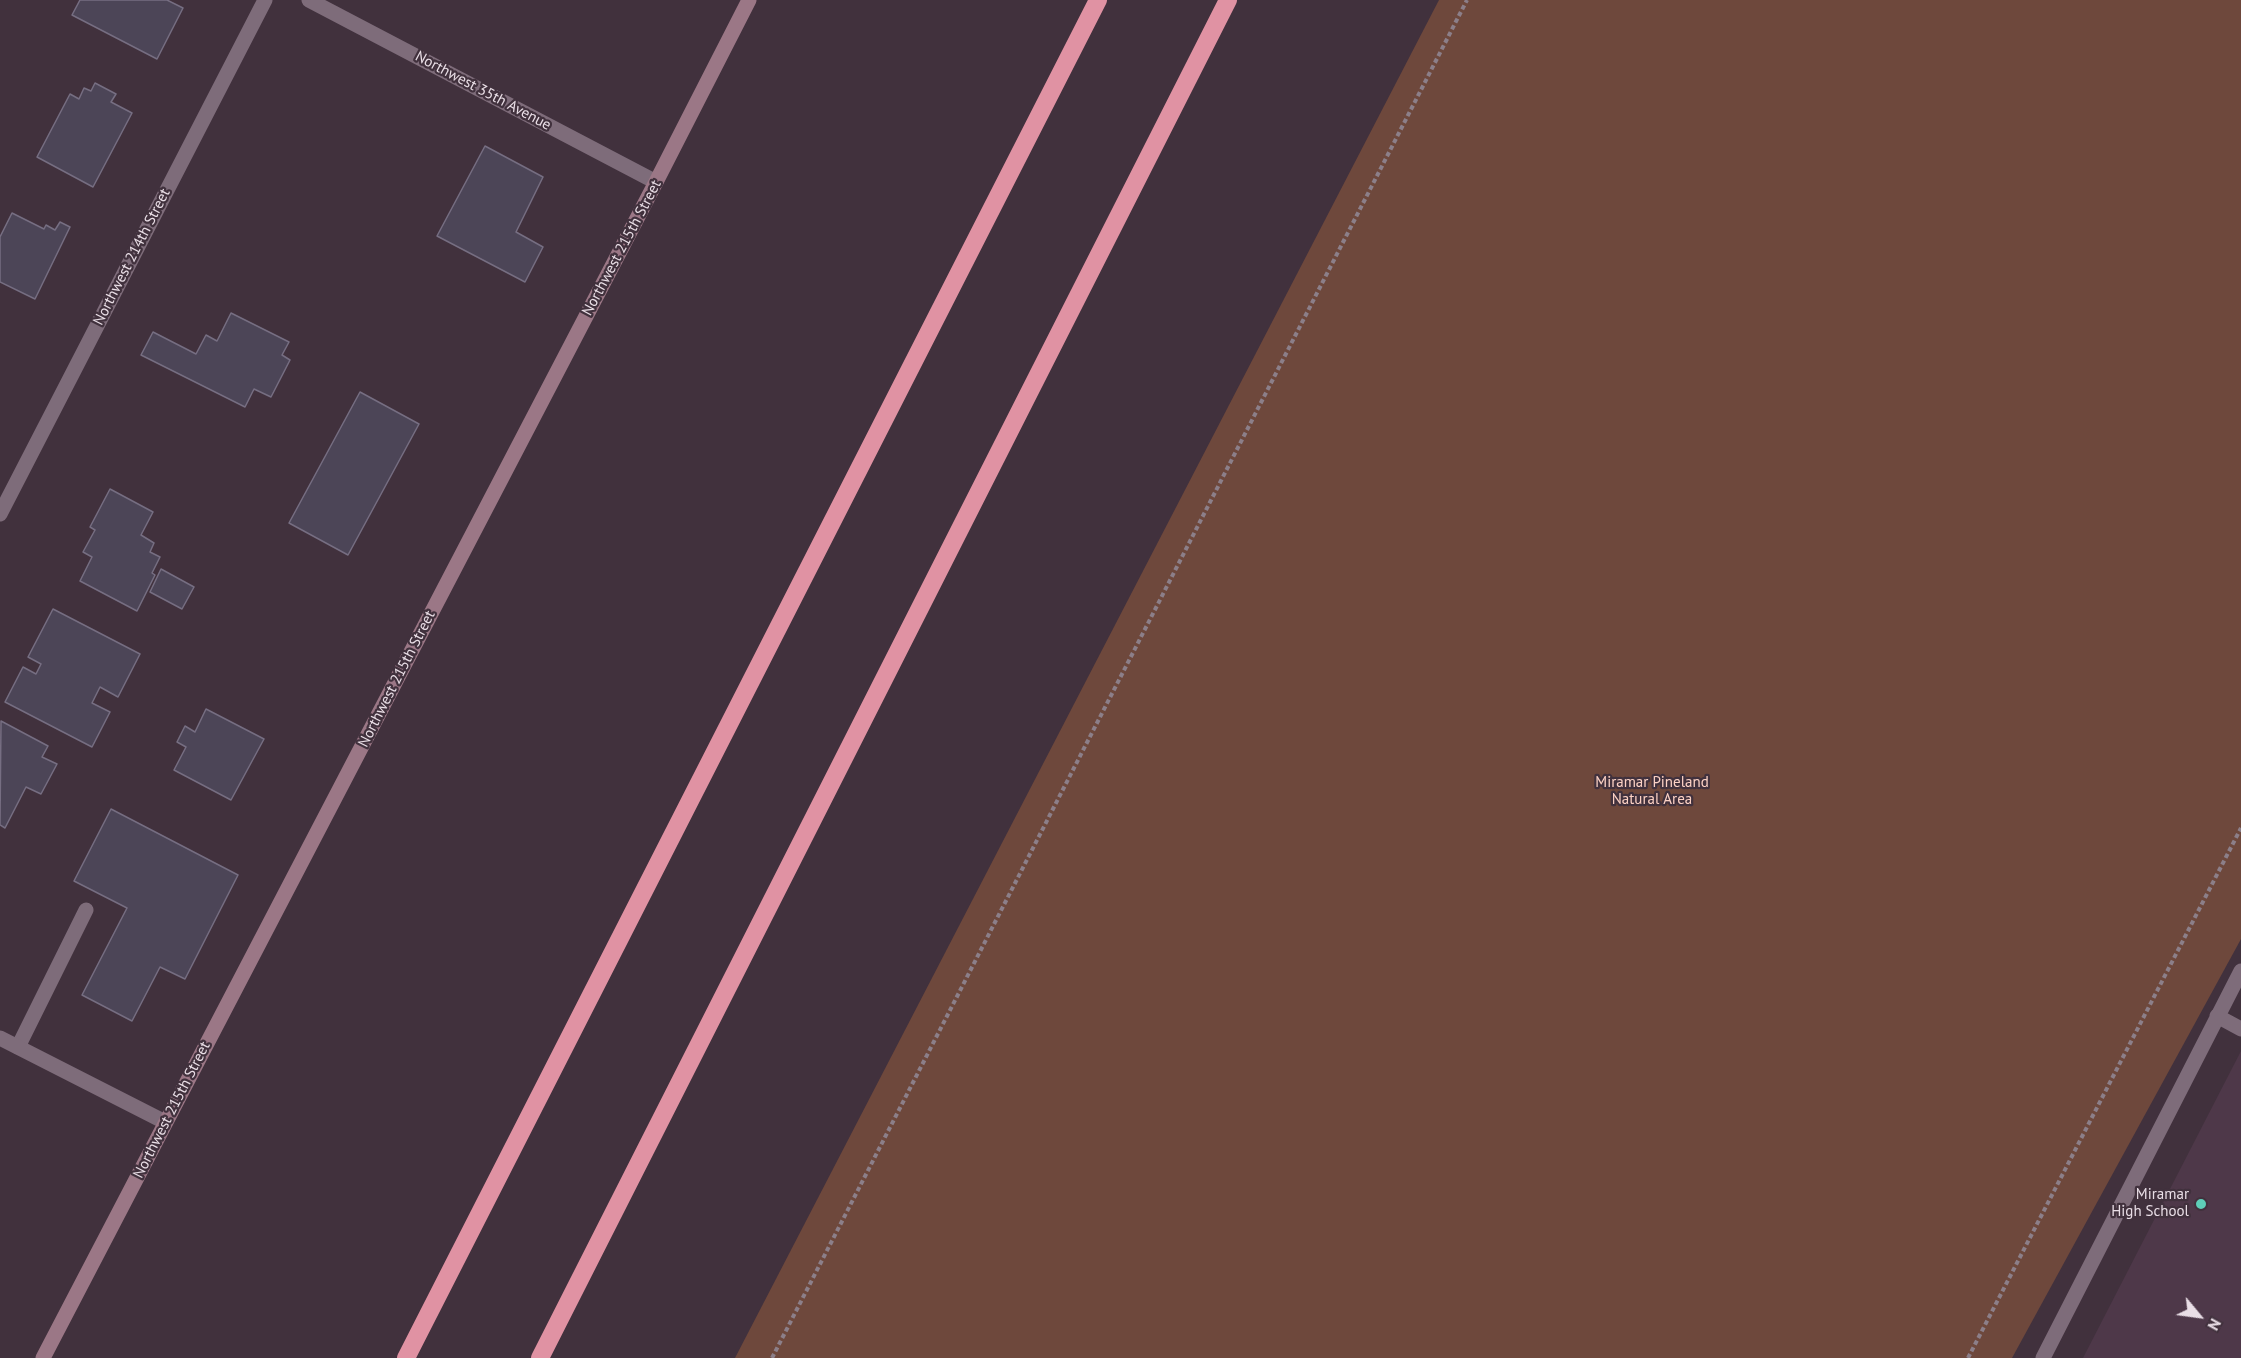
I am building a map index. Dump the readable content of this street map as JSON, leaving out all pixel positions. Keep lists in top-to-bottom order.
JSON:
{
  "streets": {
    "street": ["Northwest 35th Avenue", "Northwest 215th Street", "Northwest 214th Street"]
  },
  "crossings": [
    ["Northwest 35th Avenue", "Northwest 215th Street"]
  ],
  "parks": ["Miramar Pineland Natural Area"],
  "places": ["Miramar High School"],
  "north": "bottom right"
}
